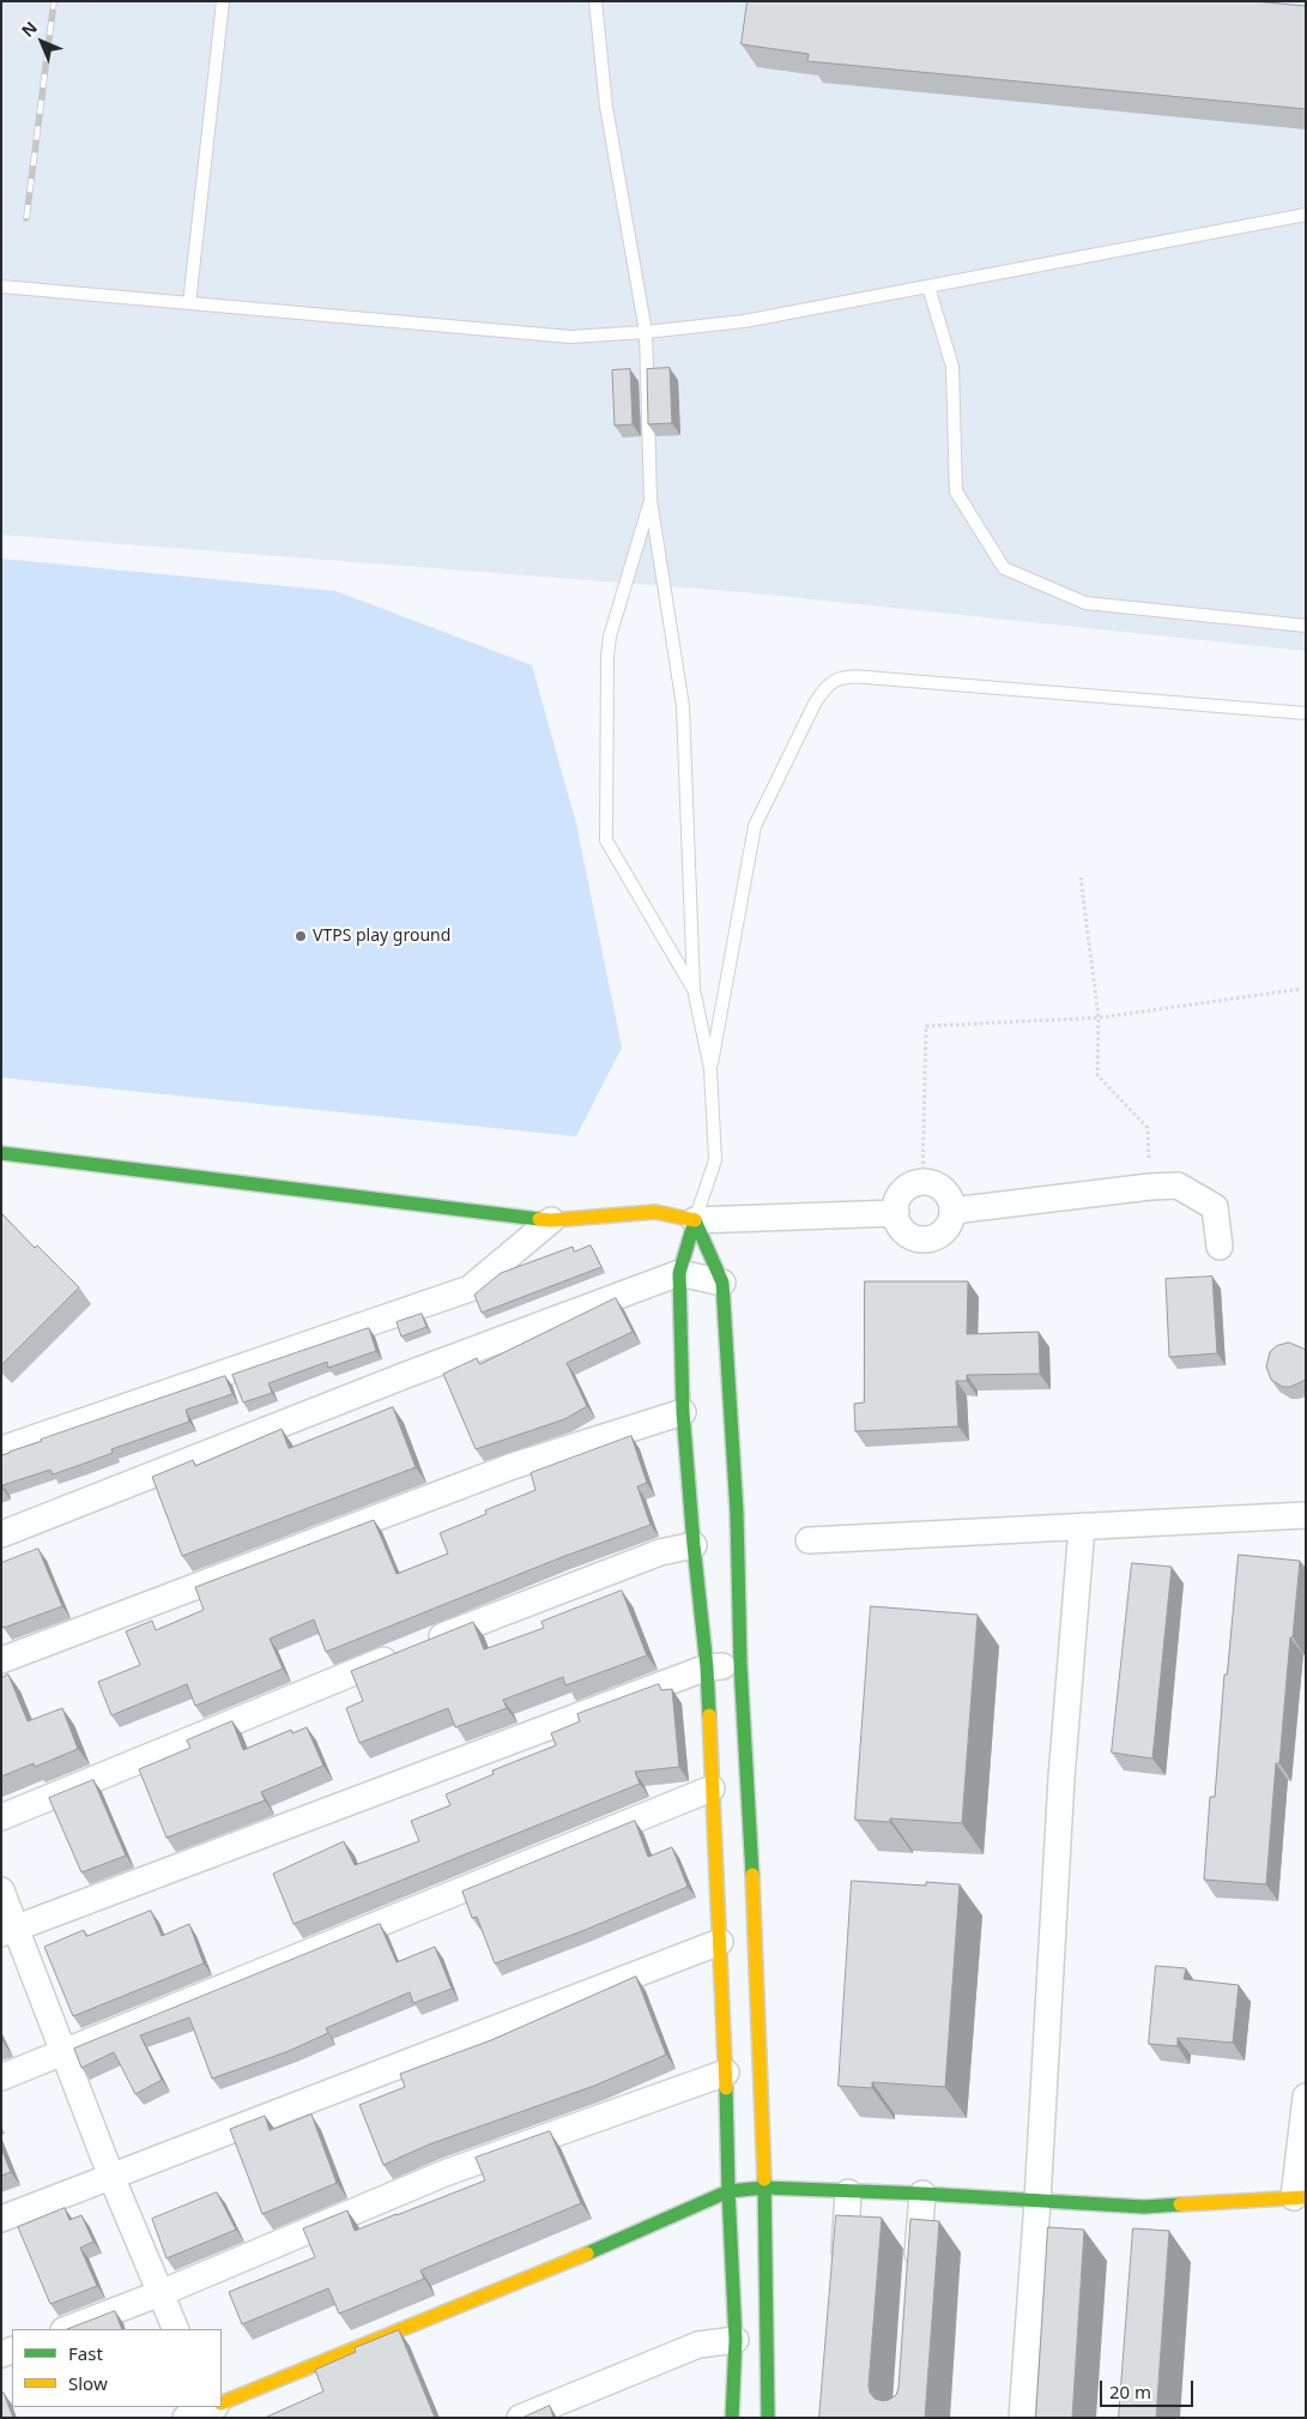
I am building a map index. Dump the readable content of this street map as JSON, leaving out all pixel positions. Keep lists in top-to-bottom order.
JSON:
{
  "places": ["VTPS play ground"],
  "legend": ["Fast", "Slow"],
  "scale_bar": "20 m",
  "north": "top left"
}
